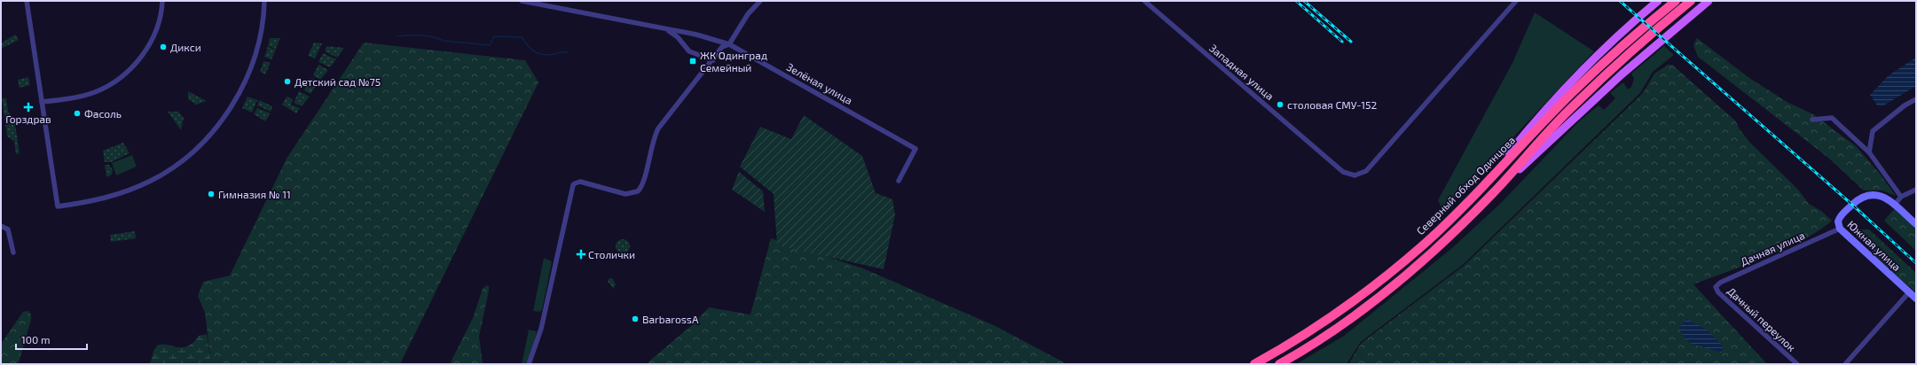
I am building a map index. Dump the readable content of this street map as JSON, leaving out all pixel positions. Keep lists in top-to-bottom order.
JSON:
{
  "streets": {
    "highway": ["Северный обход Одинцова"],
    "street": [
      "Западная улица",
      "Зелёная улица",
      "Южная улица",
      "Дачная улица",
      "Дачный переулок"
    ]
  },
  "crossings": [
    ["Южная улица", "Дачная улица"],
    ["Дачная улица", "Дачный переулок"]
  ],
  "places": {
    "other": [
      "Дикси",
      "Детский сад №75",
      "столовая СМУ-152",
      "Фасоль",
      "Гимназия № 11",
      "BarbarossA"
    ],
    "transit": ["ЖК Одинград Семейный"],
    "health": ["Горздрав", "Столички"]
  },
  "scale_bar": "100 m"
}
